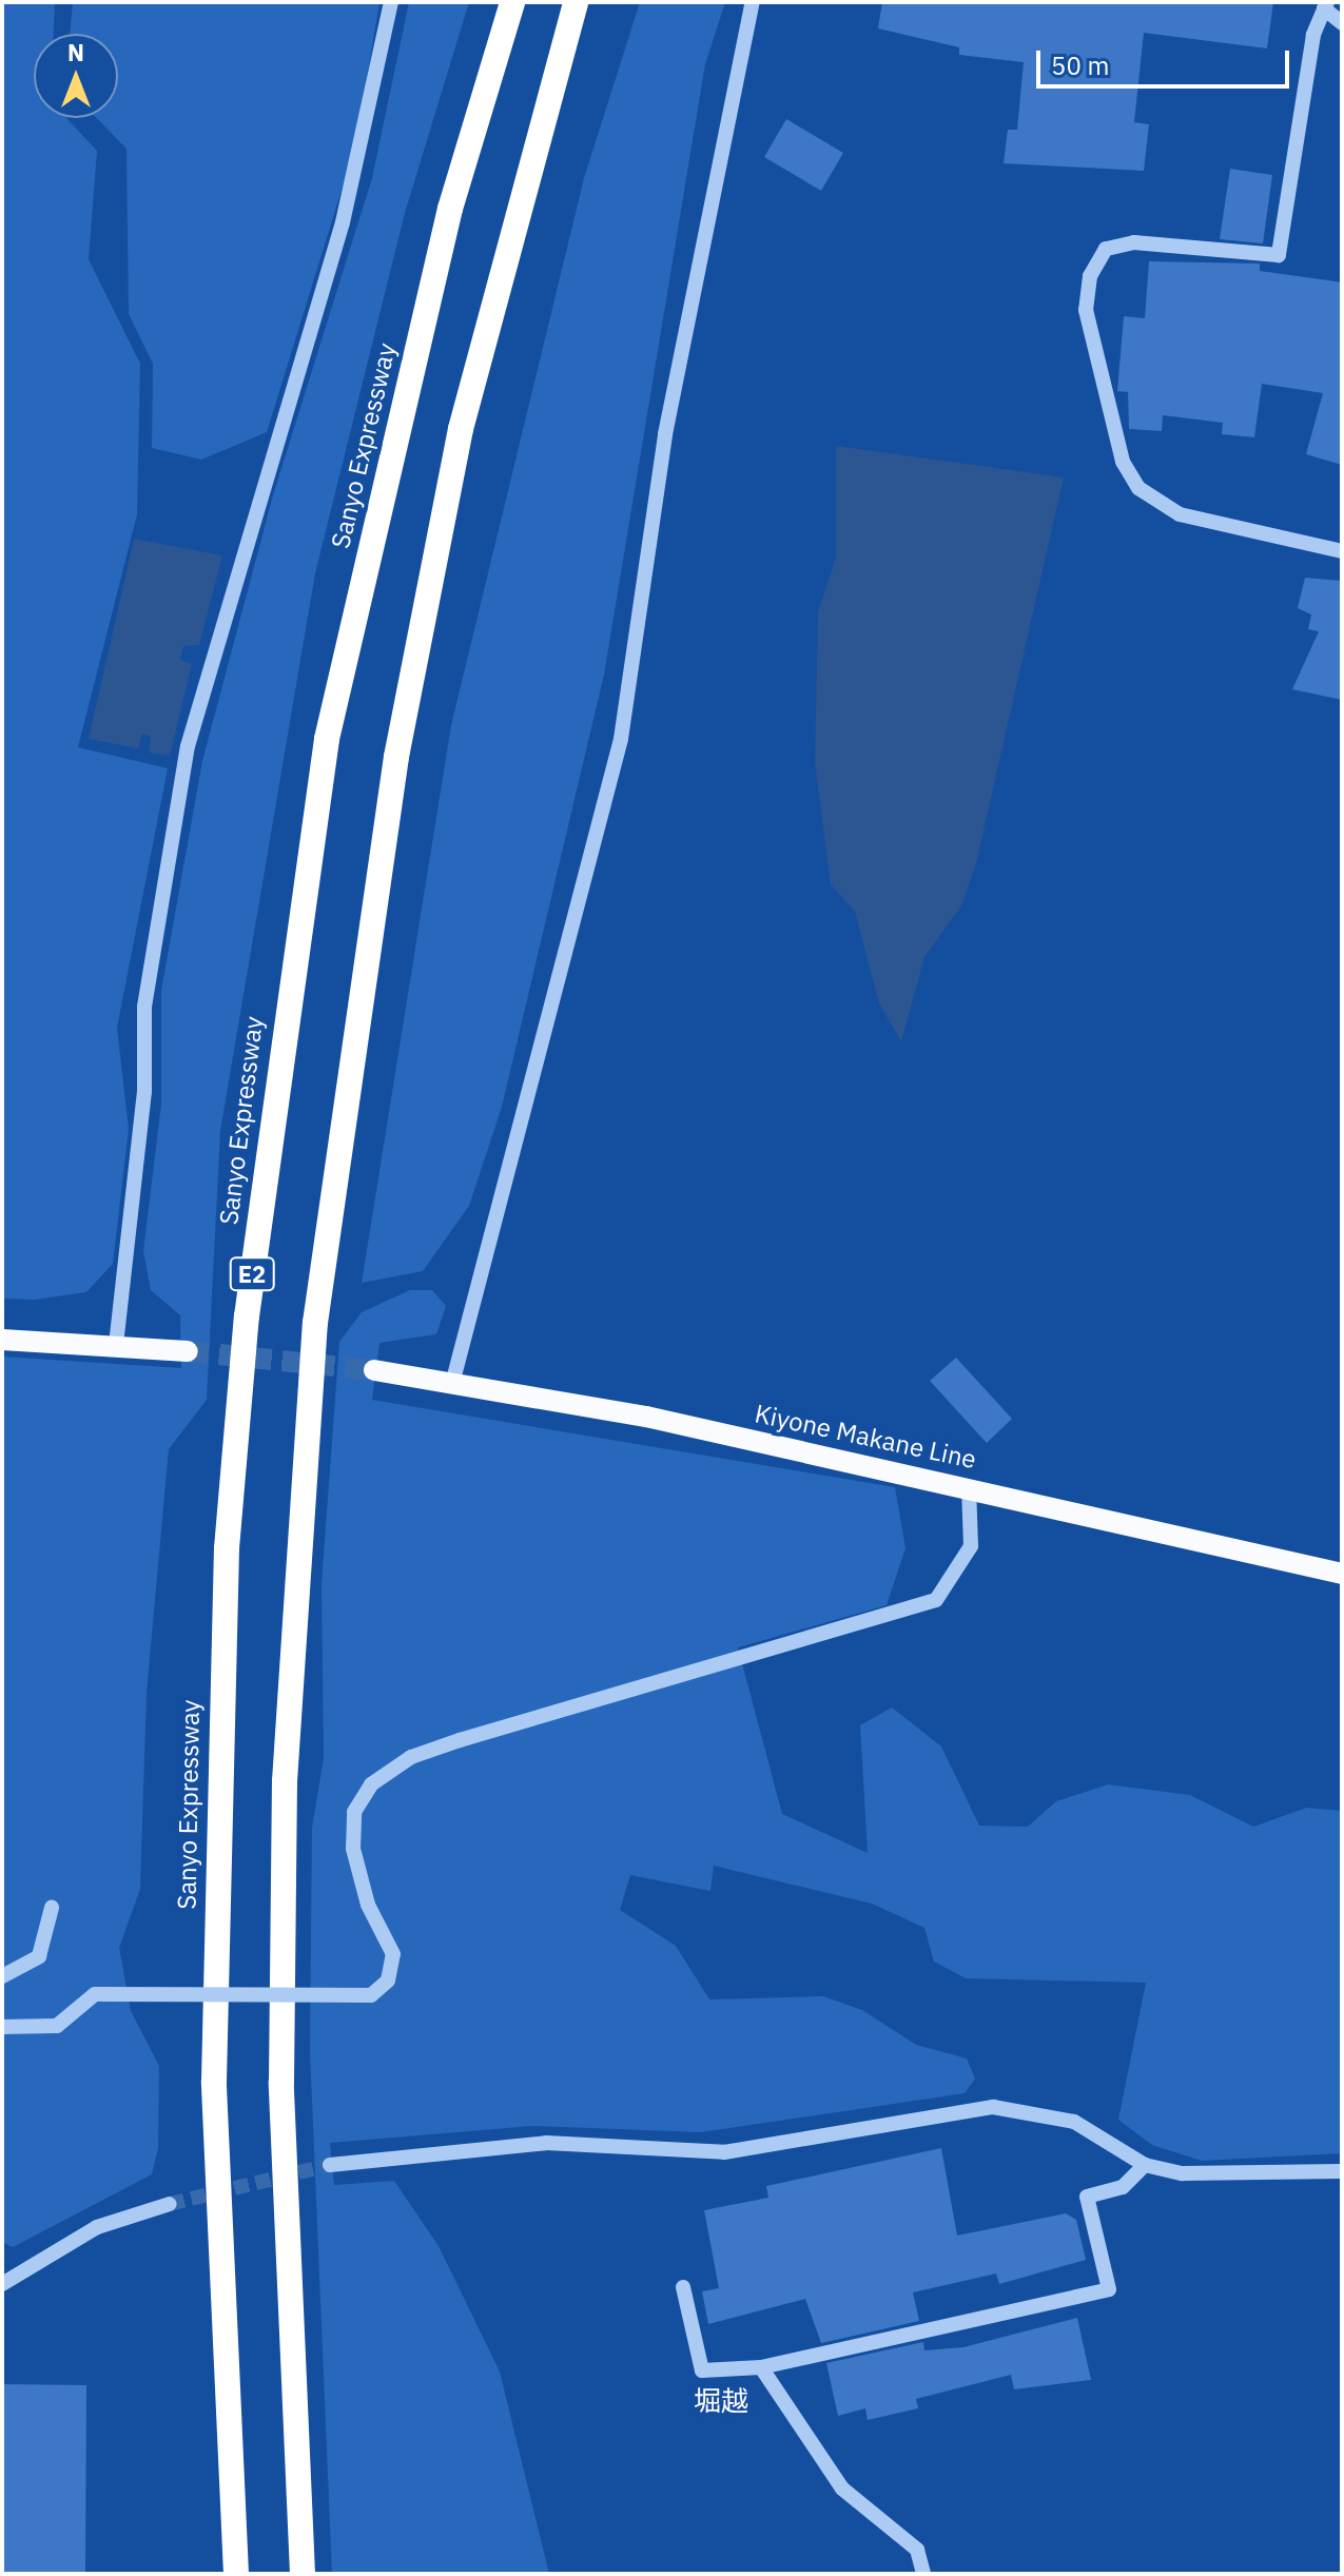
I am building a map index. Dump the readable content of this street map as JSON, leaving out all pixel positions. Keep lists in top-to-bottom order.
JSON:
{
  "streets": {
    "highway": ["Sanyo Expressway", "E2"],
    "main road": ["Kiyone Makane Line"]
  },
  "districts": ["堀越"],
  "scale_bar": "50 m",
  "north": "top"
}
